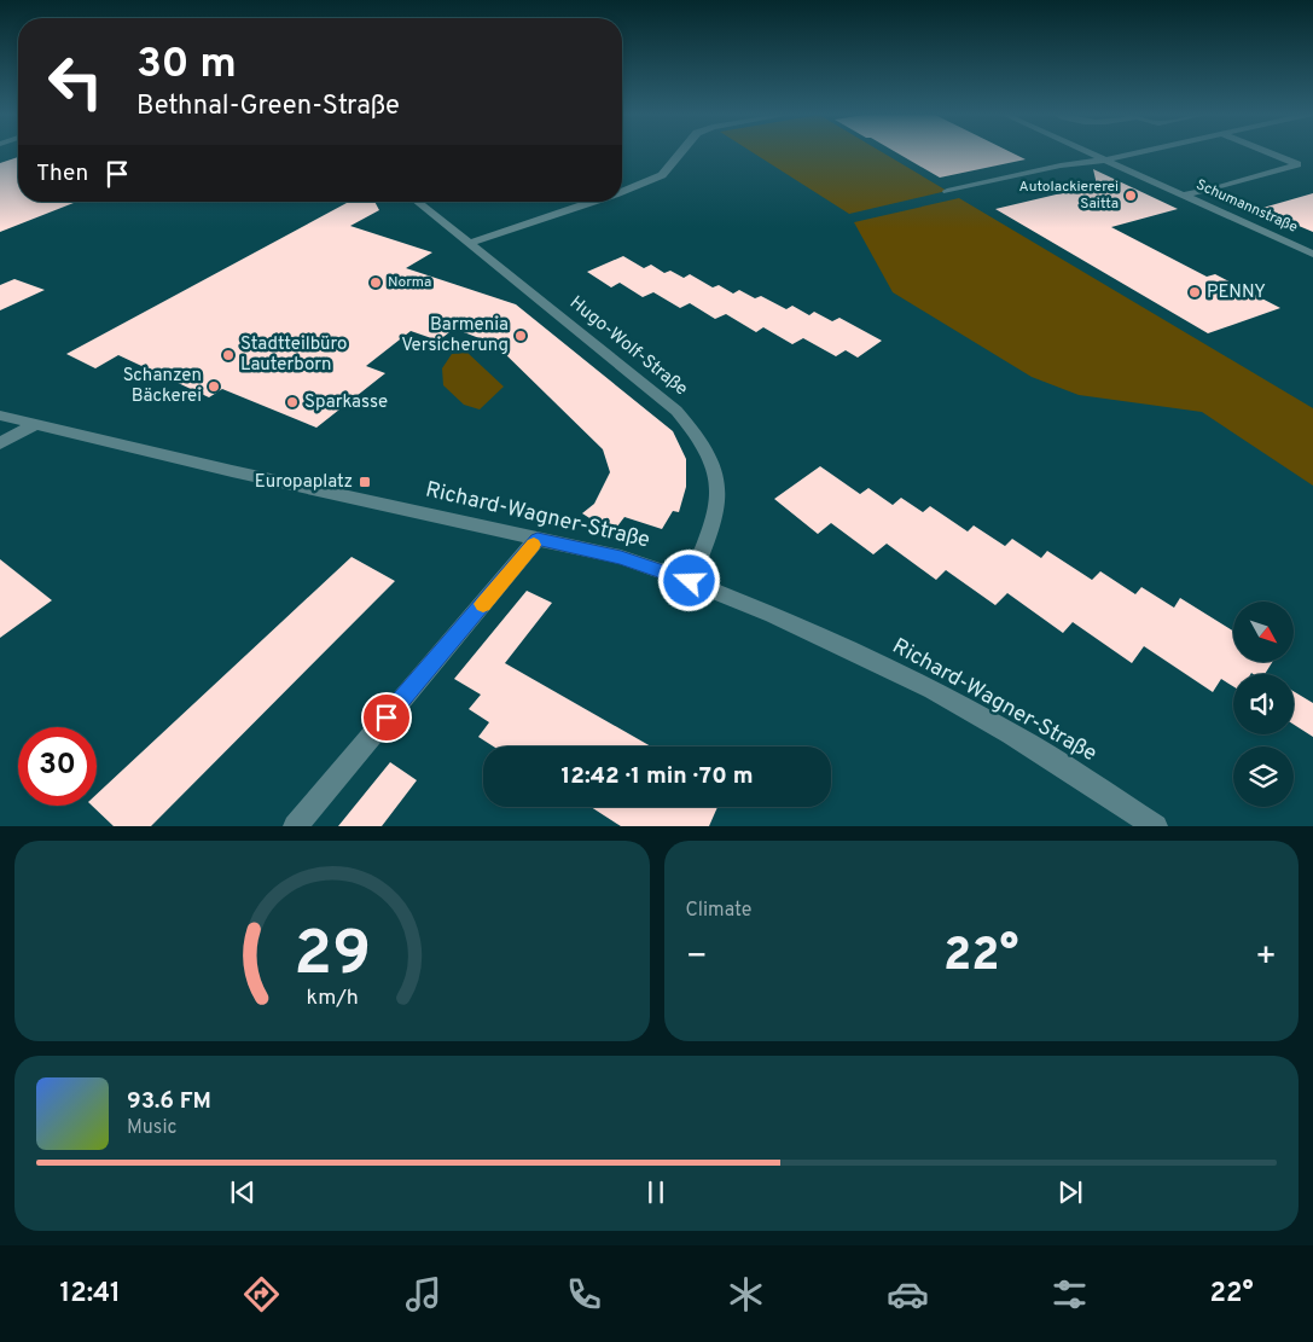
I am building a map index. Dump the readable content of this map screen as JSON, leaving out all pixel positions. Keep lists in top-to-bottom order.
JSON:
{
  "streets": {
    "street": ["Schumannstraße", "Hugo-Wolf-Straße", "Richard-Wagner-Straße"]
  },
  "crossings": [
    ["Hugo-Wolf-Straße", "Richard-Wagner-Straße"]
  ],
  "places": {
    "other": [
      "Autolackiererei Saitta",
      "Norma",
      "PENNY",
      "Barmenia Versicherung",
      "Stadtteilbüro Lauterborn",
      "Schanzen Bäckerei",
      "Sparkasse"
    ],
    "transit": ["Europaplatz"]
  },
  "north": "bottom right",
  "page": {
    "turn": ["30 m", "Bethnal-Green-Straße"],
    "then": "Then",
    "limit": "30",
    "trip": "12:42 · 1 min · 70 m",
    "tile": "Climate",
    "heat": ["−", "22°", "+"],
    "song": ["93.6 FM", "Music"],
    "tabs": ["12:41", "22°"],
    "gauge": ["29", "km/h"]
  }
}
